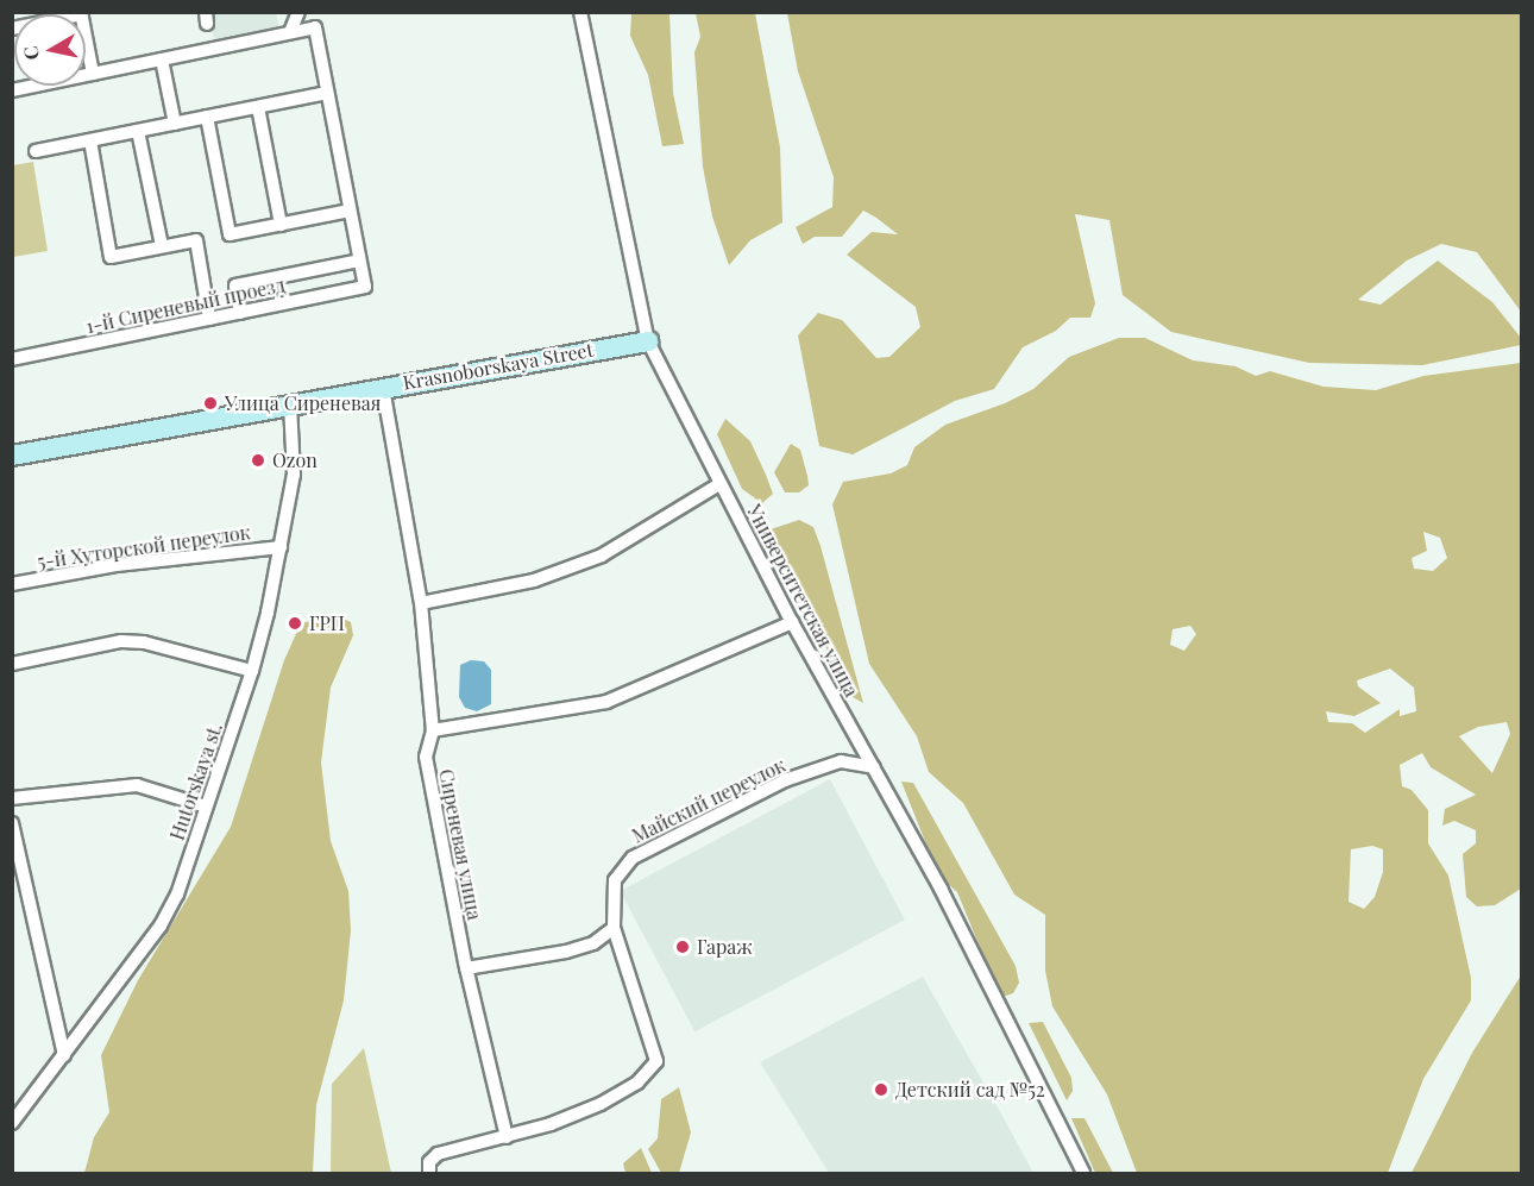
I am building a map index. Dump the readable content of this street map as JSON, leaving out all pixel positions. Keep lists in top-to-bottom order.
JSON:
{
  "streets": {
    "street": [
      "1-й Сиреневый проезд",
      "Krasnoborskaya Street",
      "5-й Хуторской переулок",
      "Университетская улица",
      "Hutorskaya st.",
      "Майский переулок",
      "Сиреневая улица"
    ]
  },
  "crossings": [
    ["Krasnoborskaya Street", "Университетская улица"],
    ["Krasnoborskaya Street", "Hutorskaya st."],
    ["Krasnoborskaya Street", "Сиреневая улица"],
    ["5-й Хуторской переулок", "Hutorskaya st."],
    ["Университетская улица", "Майский переулок"],
    ["Майский переулок", "Сиреневая улица"]
  ],
  "places": [
    "Улица Сиреневая",
    "Ozon",
    "ГРП",
    "Гараж",
    "Детский сад №52"
  ],
  "north": "left"
}
